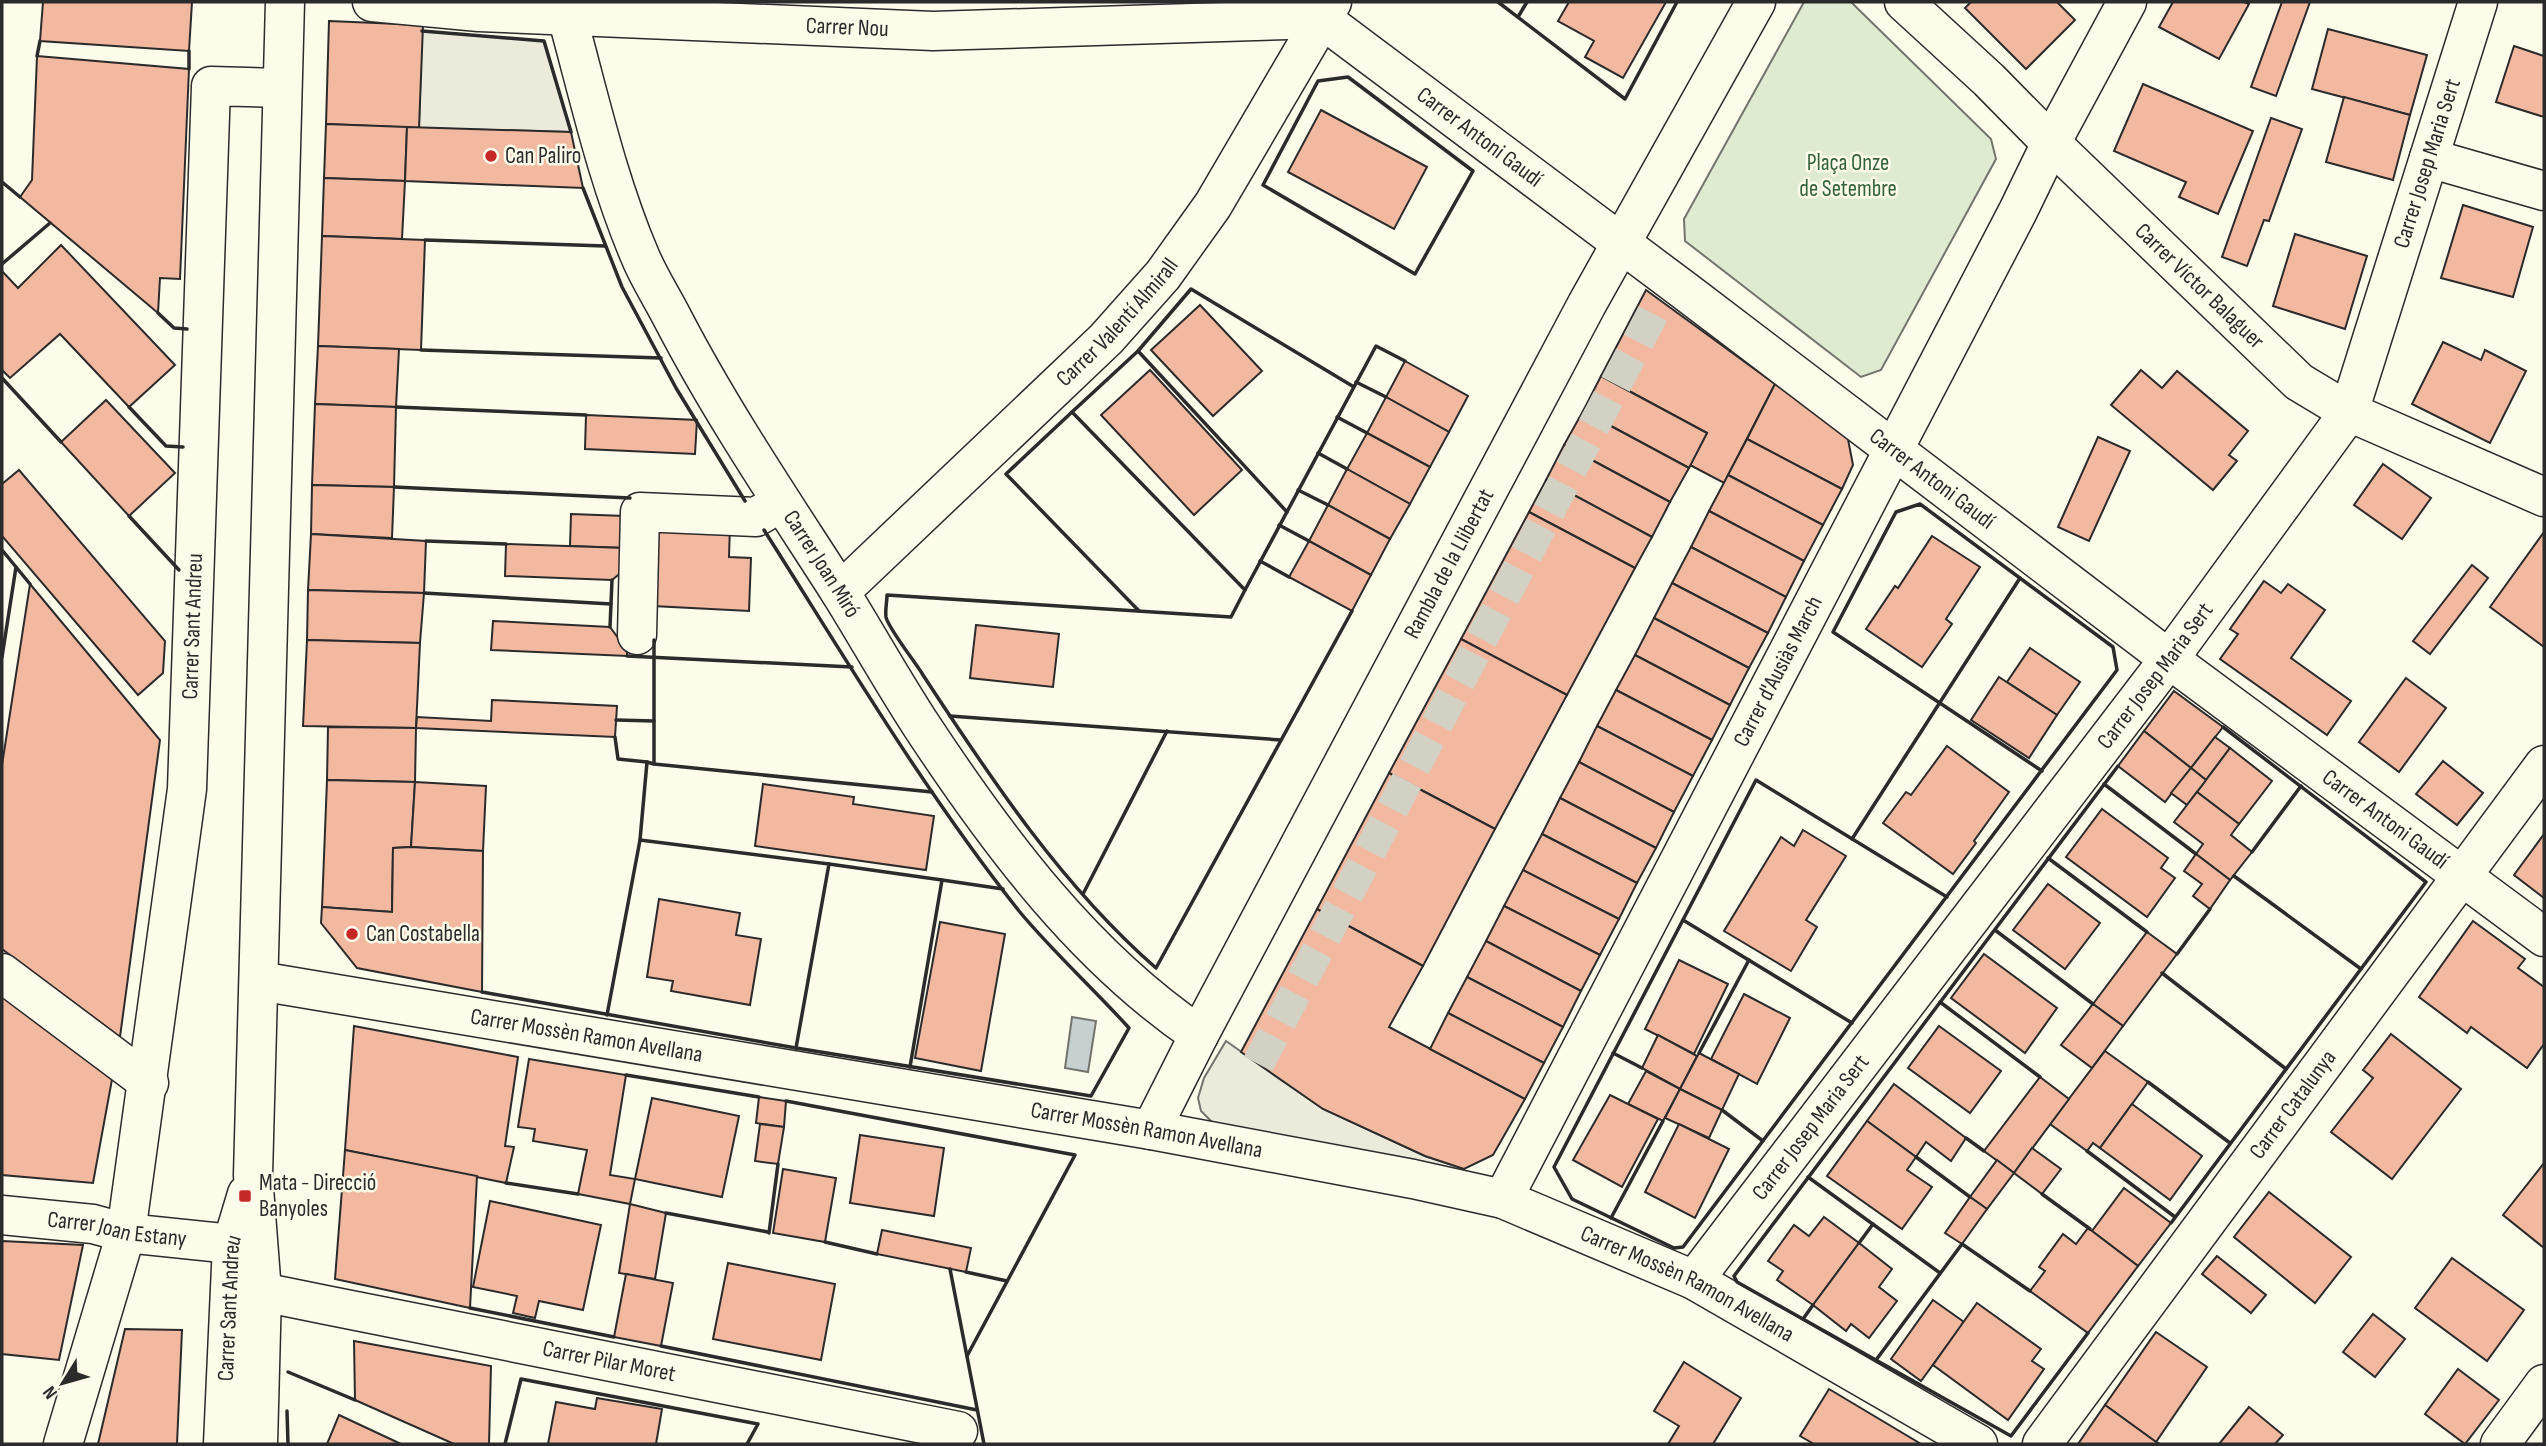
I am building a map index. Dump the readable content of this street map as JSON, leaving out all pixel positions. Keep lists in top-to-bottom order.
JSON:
{
  "streets": {
    "street": [
      "Carrer Nou",
      "Carrer Antoni Gaudí",
      "Carrer Josep Maria Sert",
      "Carrer Víctor Balaguer",
      "Carrer Valentí Almirall",
      "Rambla de la Llibertat",
      "Carrer Joan Miró",
      "Carrer Sant Andreu",
      "Carrer d'Ausiàs March",
      "Carrer Mossèn Ramon Avellana",
      "Carrer Catalunya",
      "Carrer Joan Estany",
      "Carrer Pilar Moret"
    ]
  },
  "crossings": [
    ["Carrer Nou", "Carrer Antoni Gaudí"],
    ["Carrer Nou", "Carrer Valentí Almirall"],
    ["Carrer Nou", "Carrer Joan Miró"],
    ["Carrer Antoni Gaudí", "Carrer Josep Maria Sert"],
    ["Carrer Antoni Gaudí", "Carrer Valentí Almirall"],
    ["Carrer Antoni Gaudí", "Rambla de la Llibertat"],
    ["Carrer Antoni Gaudí", "Carrer d'Ausiàs March"],
    ["Carrer Antoni Gaudí", "Carrer Catalunya"],
    ["Carrer Josep Maria Sert", "Carrer Víctor Balaguer"],
    ["Carrer Josep Maria Sert", "Carrer Mossèn Ramon Avellana"],
    ["Carrer Víctor Balaguer", "Carrer d'Ausiàs March"],
    ["Carrer Valentí Almirall", "Carrer Joan Miró"],
    ["Rambla de la Llibertat", "Carrer Joan Miró"],
    ["Rambla de la Llibertat", "Carrer Mossèn Ramon Avellana"],
    ["Carrer Sant Andreu", "Carrer Mossèn Ramon Avellana"],
    ["Carrer Sant Andreu", "Carrer Joan Estany"],
    ["Carrer Sant Andreu", "Carrer Pilar Moret"],
    ["Carrer d'Ausiàs March", "Carrer Mossèn Ramon Avellana"]
  ],
  "parks": ["Plaça Onze de Setembre"],
  "places": {
    "other": ["Can Paliro", "Can Costabella"],
    "transit": ["Mata - Direcció Banyoles"]
  },
  "north": "bottom left"
}
